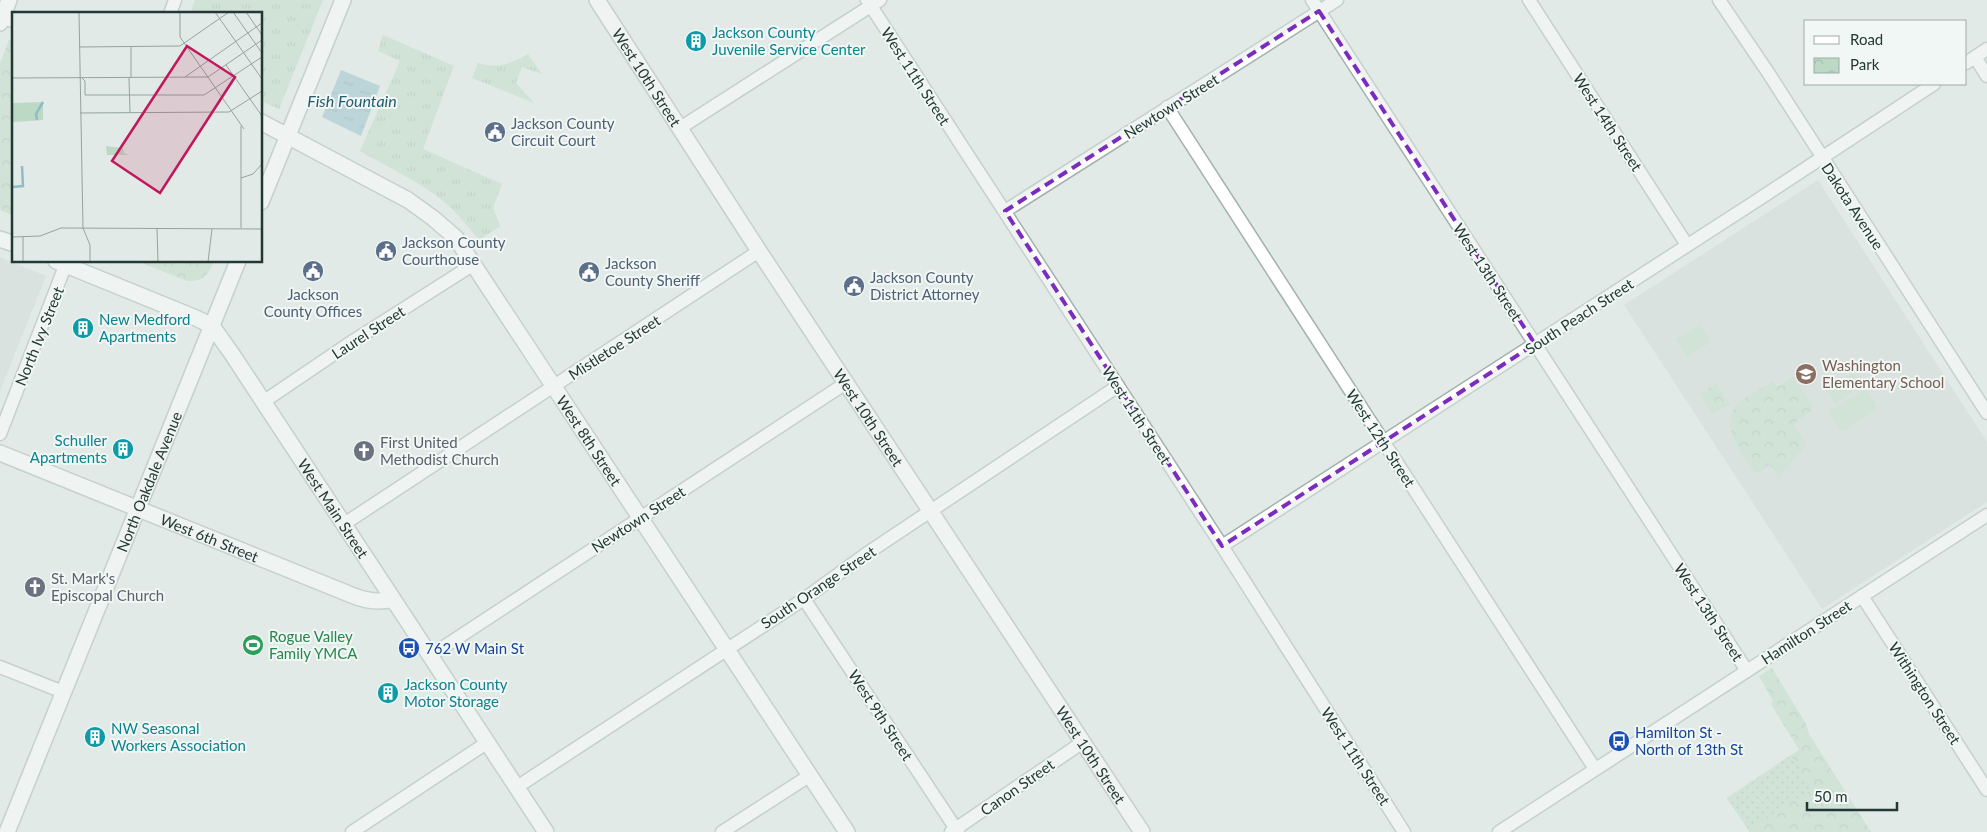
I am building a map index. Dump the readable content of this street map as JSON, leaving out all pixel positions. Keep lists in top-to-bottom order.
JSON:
{
  "streets": {
    "street": [
      "West 11th Street",
      "West 10th Street",
      "Newtown Street",
      "West 14th Street",
      "Dakota Avenue",
      "West 13th Street",
      "South Peach Street",
      "Laurel Street",
      "North Ivy Street",
      "Mistletoe Street",
      "West 12th Street",
      "West 8th Street",
      "North Oakdale Avenue",
      "West Main Street",
      "West 6th Street",
      "South Orange Street",
      "Hamilton Street",
      "Withington Street",
      "West 9th Street",
      "Canon Street"
    ]
  },
  "crossings": [
    ["West 11th Street", "Newtown Street"],
    ["West 11th Street", "South Peach Street"],
    ["West 11th Street", "South Orange Street"],
    ["West 10th Street", "Newtown Street"],
    ["West 10th Street", "Mistletoe Street"],
    ["West 10th Street", "South Orange Street"],
    ["West 10th Street", "Canon Street"],
    ["Newtown Street", "West 13th Street"],
    ["Newtown Street", "West 12th Street"],
    ["Newtown Street", "West 8th Street"],
    ["Newtown Street", "West Main Street"],
    ["West 14th Street", "South Peach Street"],
    ["Dakota Avenue", "South Peach Street"],
    ["West 13th Street", "South Peach Street"],
    ["West 13th Street", "Hamilton Street"],
    ["South Peach Street", "West 12th Street"],
    ["Laurel Street", "West 8th Street"],
    ["Laurel Street", "West Main Street"],
    ["Mistletoe Street", "West 8th Street"],
    ["Mistletoe Street", "West Main Street"],
    ["West 12th Street", "Hamilton Street"],
    ["West 8th Street", "South Orange Street"],
    ["North Oakdale Avenue", "West Main Street"],
    ["North Oakdale Avenue", "West 6th Street"],
    ["West Main Street", "West 6th Street"],
    ["West Main Street", "South Orange Street"],
    ["South Orange Street", "West 9th Street"],
    ["Hamilton Street", "Withington Street"],
    ["West 9th Street", "Canon Street"]
  ],
  "water": ["Fish Fountain"],
  "places": {
    "building": [
      "Jackson County Juvenile Service Center",
      "New Medford Apartments",
      "Schuller Apartments",
      "Jackson County Motor Storage",
      "NW Seasonal Workers Association"
    ],
    "public building": [
      "Jackson County Circuit Court",
      "Jackson County Courthouse",
      "Jackson County Offices",
      "Jackson County Sheriff",
      "Jackson County District Attorney"
    ],
    "school or university": ["Washington Elementary School"],
    "church": ["First United Methodist Church", "St. Mark's Episcopal Church"],
    "sports": ["Rogue Valley Family YMCA"],
    "bus stop": ["762 W Main St", "Hamilton St - North of 13th St"]
  },
  "legend": ["Road", "Park"],
  "scale_bar": "50 m"
}
